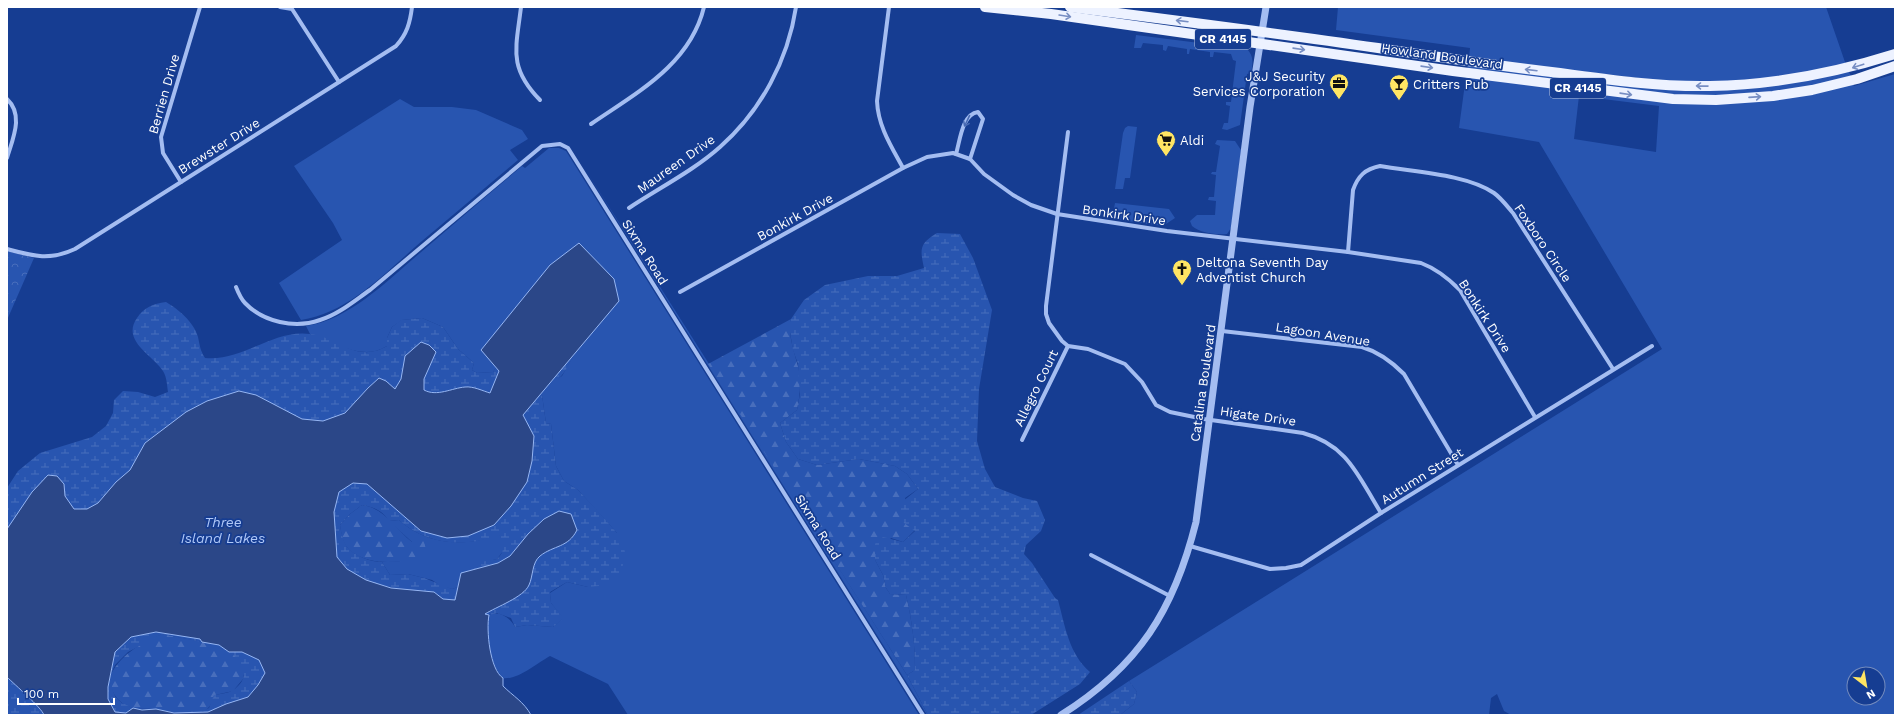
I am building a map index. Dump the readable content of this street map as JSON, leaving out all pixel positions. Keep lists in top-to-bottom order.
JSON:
{
  "streets": {
    "main road": ["CR 4145", "Howland Boulevard"],
    "street": [
      "Berrien Drive",
      "Brewster Drive",
      "Maureen Drive",
      "Bonkirk Drive",
      "Foxboro Circle",
      "Sixma Road",
      "Lagoon Avenue",
      "Catalina Boulevard",
      "Allegro Court",
      "Higate Drive",
      "Autumn Street"
    ]
  },
  "crossings": [
    ["Howland Boulevard", "Catalina Boulevard"],
    ["Berrien Drive", "Brewster Drive"],
    ["Bonkirk Drive", "Foxboro Circle"],
    ["Bonkirk Drive", "Catalina Boulevard"],
    ["Bonkirk Drive", "Autumn Street"],
    ["Foxboro Circle", "Autumn Street"],
    ["Lagoon Avenue", "Catalina Boulevard"],
    ["Lagoon Avenue", "Autumn Street"],
    ["Catalina Boulevard", "Higate Drive"],
    ["Catalina Boulevard", "Autumn Street"],
    ["Allegro Court", "Higate Drive"],
    ["Higate Drive", "Autumn Street"]
  ],
  "water": ["Three Island Lakes"],
  "places": {
    "office": ["J&J Security Services Corporation"],
    "bar": ["Critters Pub"],
    "supermarket": ["Aldi"],
    "church": ["Deltona Seventh Day Adventist Church"]
  },
  "scale_bar": "100 m",
  "north": "bottom right"
}
